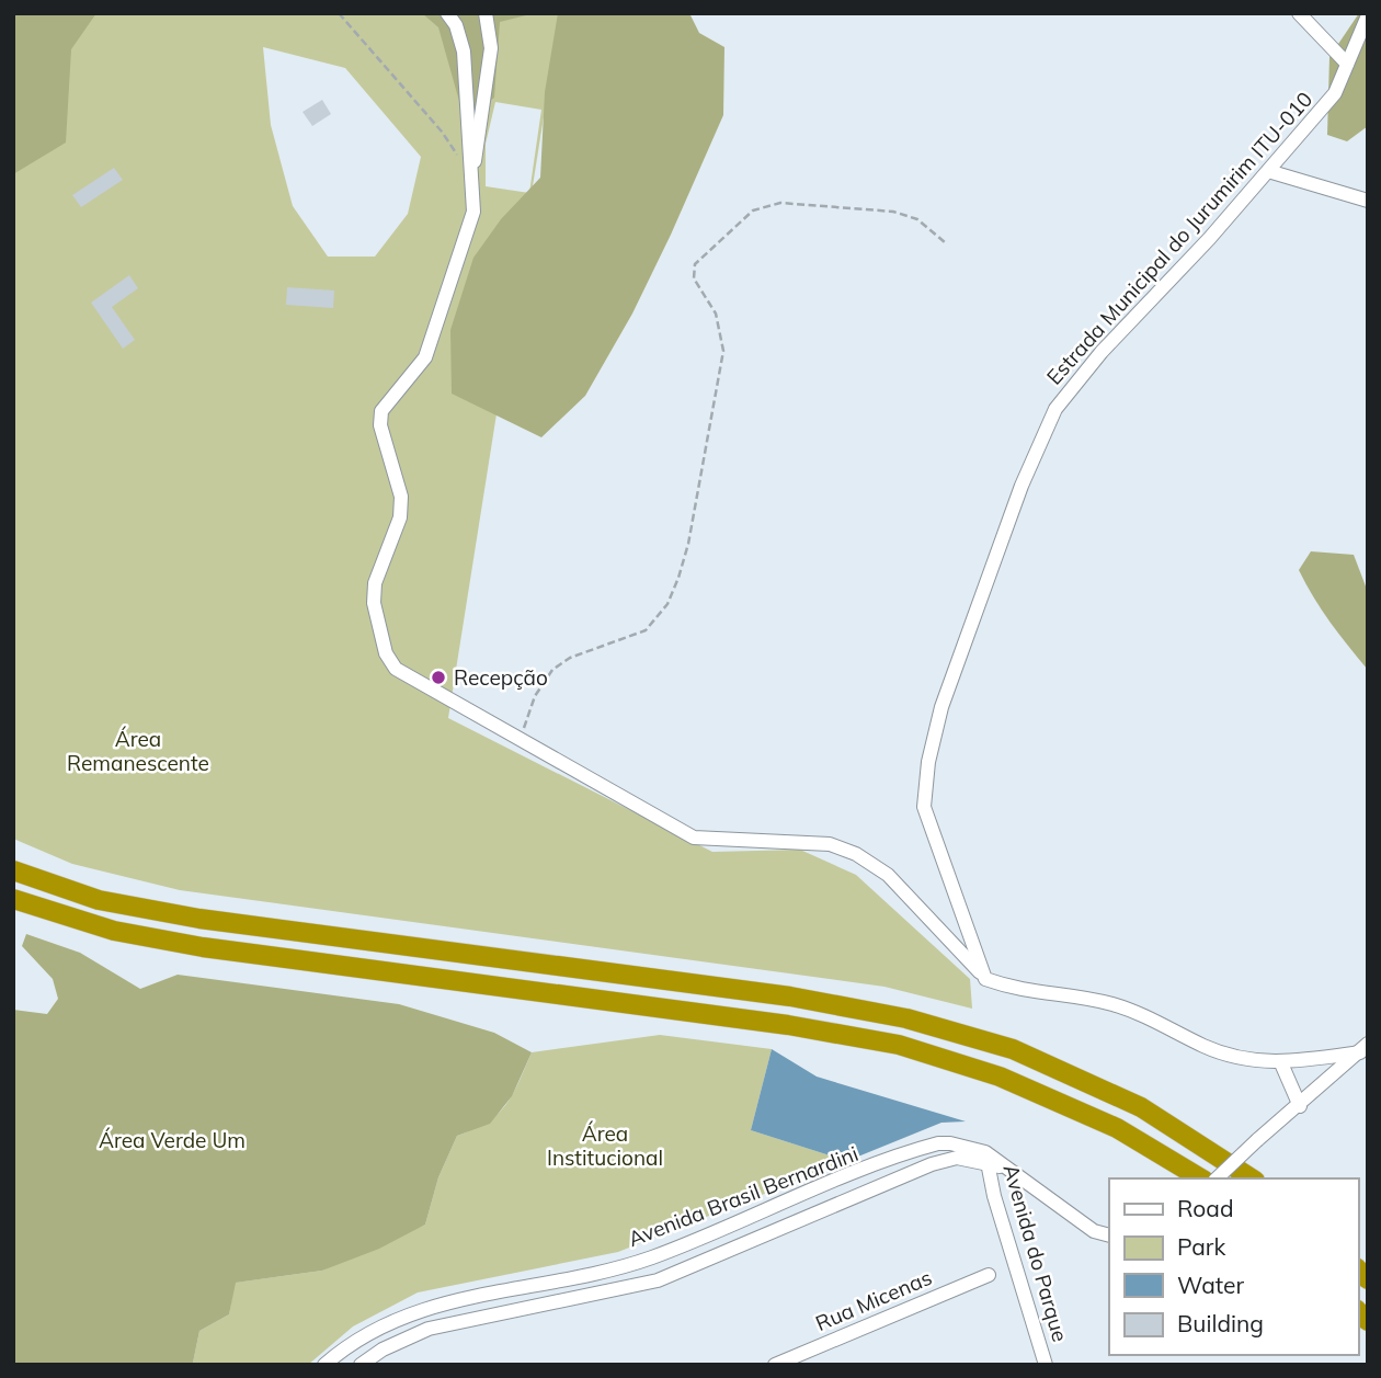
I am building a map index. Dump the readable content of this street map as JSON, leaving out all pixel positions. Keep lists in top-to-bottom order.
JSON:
{
  "streets": {
    "street": [
      "Estrada Municipal do Jurumirim ITU-010",
      "Avenida Brasil Bernardini",
      "Avenida do Parque",
      "Rua Micenas"
    ]
  },
  "crossings": [
    ["Avenida Brasil Bernardini", "Avenida do Parque"]
  ],
  "parks": ["Área Remanescente", "Área Institucional", "Área Verde Um"],
  "places": ["Recepção"],
  "legend": [
    "Road",
    "Park",
    "Water",
    "Building"
  ]
}
